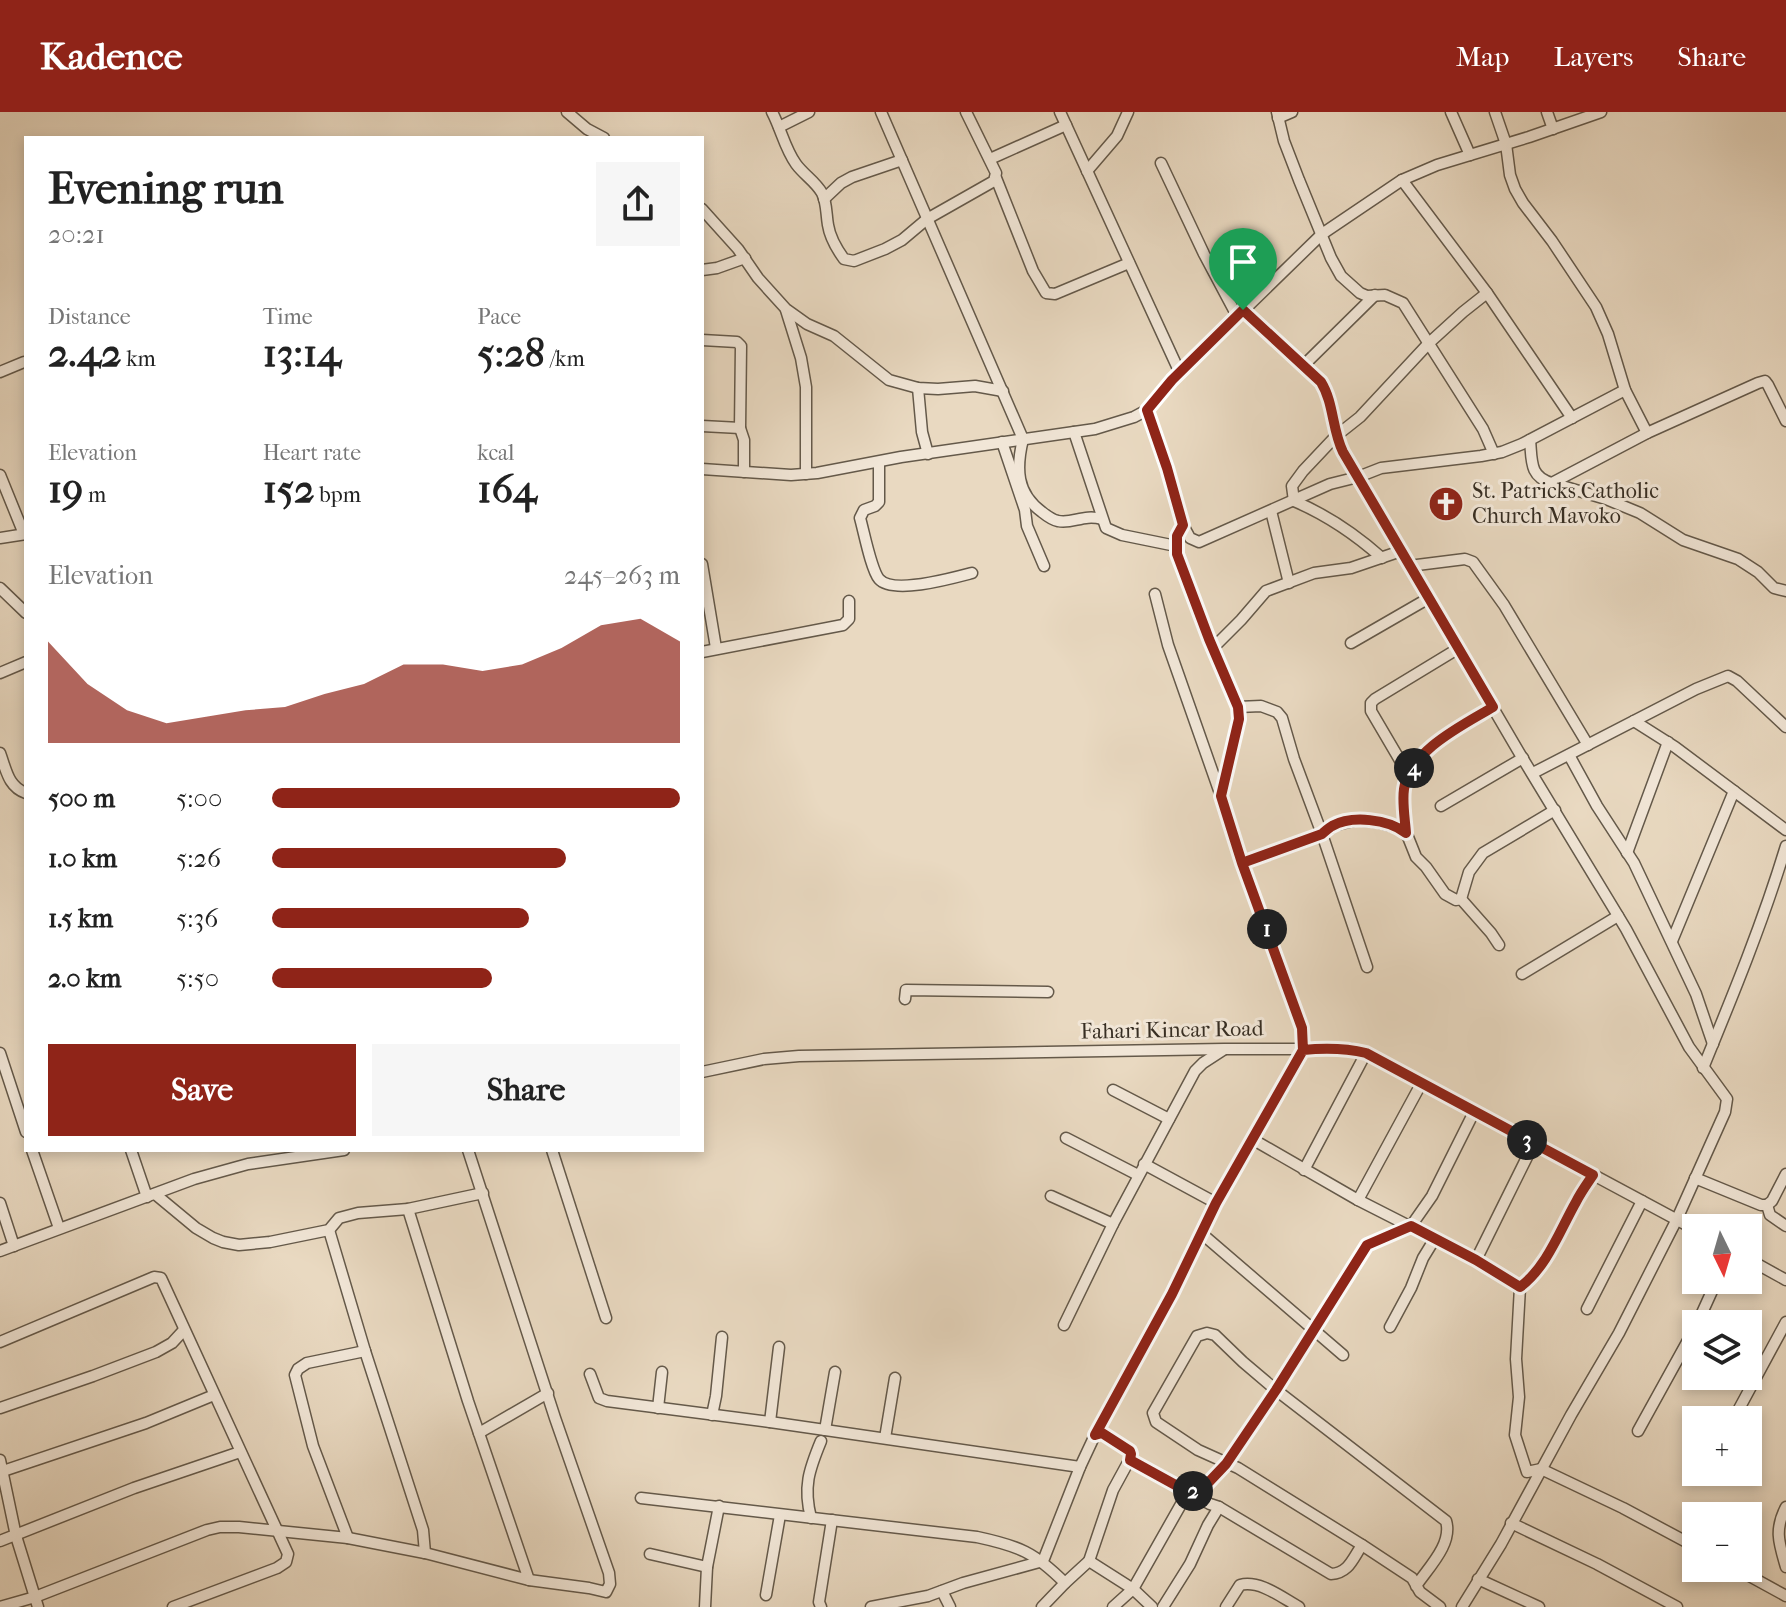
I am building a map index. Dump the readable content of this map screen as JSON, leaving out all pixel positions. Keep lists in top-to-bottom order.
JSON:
{
  "streets": {
    "street": ["Fahari Kincar Road"]
  },
  "places": {
    "church": ["St. Patricks Catholic Church Mavoko"]
  },
  "north": "bottom",
  "page": {
    "header": "Kadence",
    "nav": ["Map", "Layers", "Share"],
    "heading": ["Evening run", "20:21"],
    "stats": [
      ["Distance", "2.42 km"],
      ["Time", "13:14"],
      ["Pace", "5:28 /km"],
      ["Elevation", "19 m"],
      ["Heart rate", "152 bpm"],
      ["kcal", "164"]
    ],
    "chart": ["Elevation", "245–263 m"],
    "pins": [
      "4",
      "1",
      "3",
      "2"
    ],
    "list": [
      {
        "name": "500 m",
        "note": "5:00"
      },
      {
        "name": "1.0 km",
        "note": "5:26"
      },
      {
        "name": "1.5 km",
        "note": "5:36"
      },
      {
        "name": "2.0 km",
        "note": "5:50"
      }
    ],
    "buttons": ["Save", "Share"],
    "map_buttons": ["+", "−"]
  }
}
